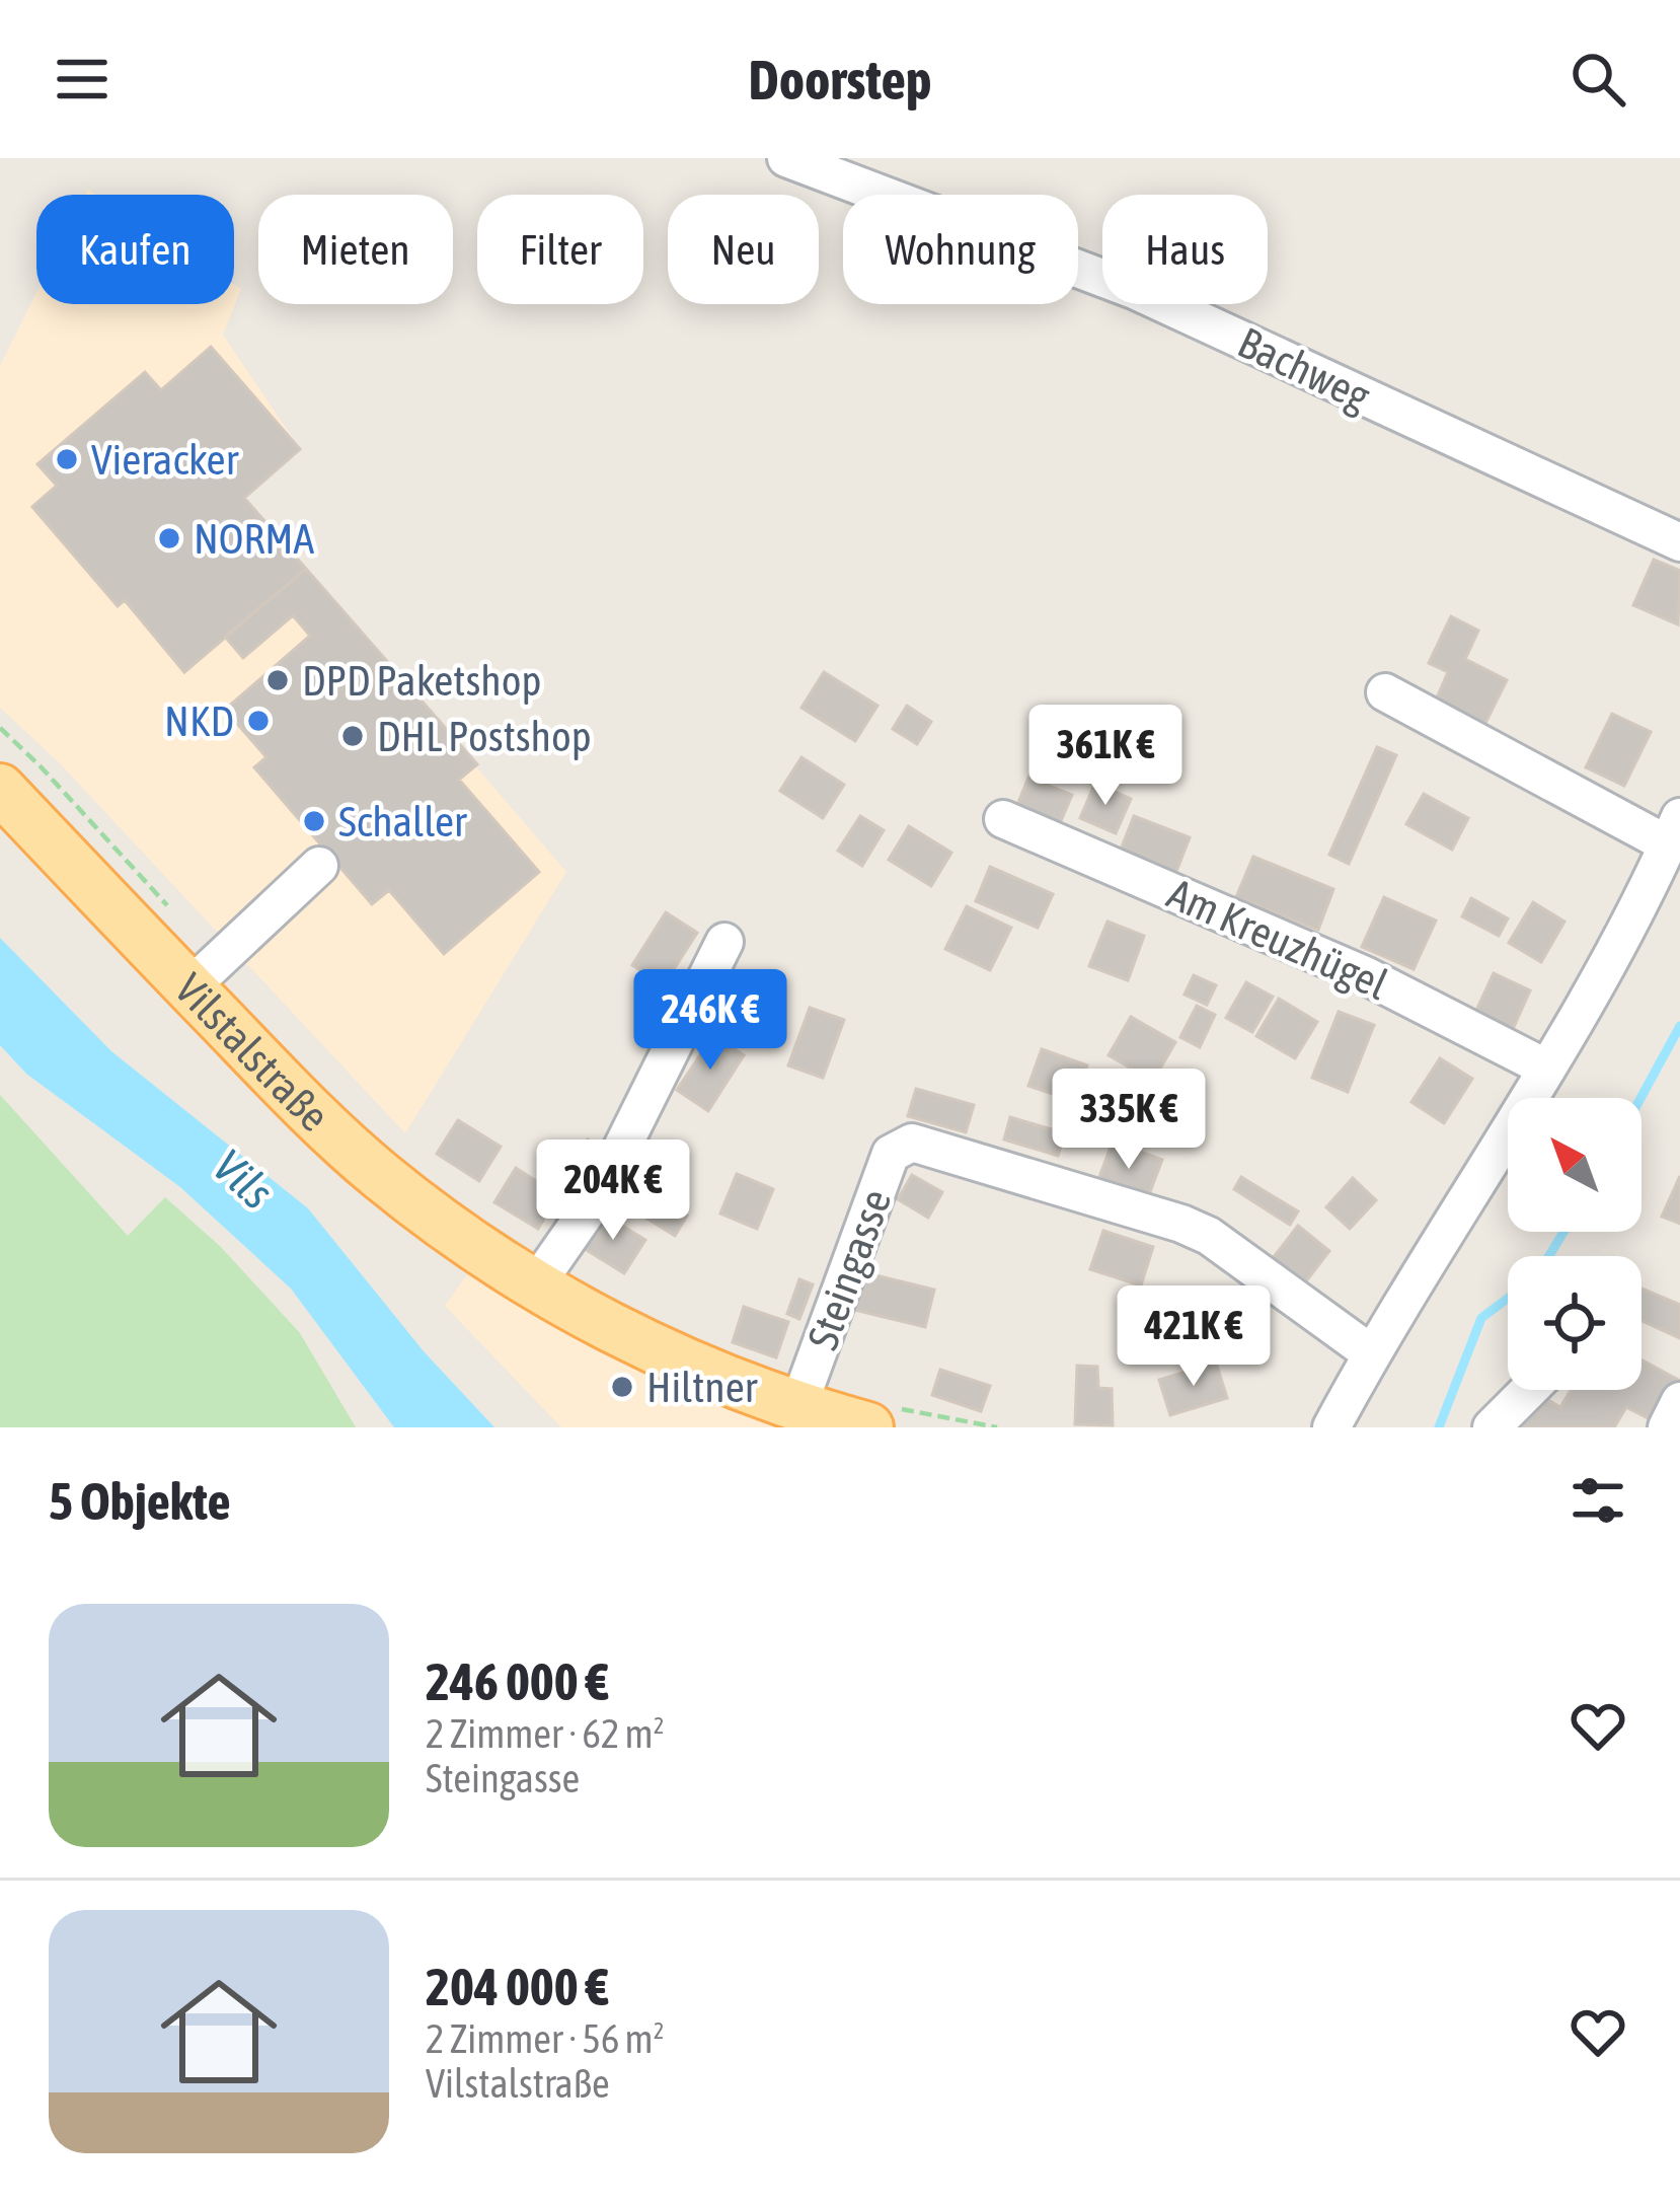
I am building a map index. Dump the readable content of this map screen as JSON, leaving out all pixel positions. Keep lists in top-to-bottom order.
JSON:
{
  "streets": {
    "main road": ["Vilstalstraße"],
    "street": ["Bachweg", "Am Kreuzhügel", "Steingasse"]
  },
  "crossings": [
    ["Vilstalstraße", "Steingasse"]
  ],
  "water": ["Vils"],
  "places": [
    "Vieracker",
    "NORMA",
    "DPD Paketshop",
    "NKD",
    "DHL Postshop",
    "Schaller",
    "Hiltner"
  ],
  "north": "top left",
  "page": {
    "header": "Doorstep",
    "chip": [
      "Kaufen",
      "Mieten",
      "Filter",
      "Neu",
      "Wohnung",
      "Haus"
    ],
    "price": [
      "361K €",
      "246K €",
      "335K €",
      "204K €",
      "421K €"
    ],
    "heading": "5 Objekte",
    "list": [
      {
        "name": "246 000 €",
        "note": "2 Zimmer · 62 m² · Steingasse"
      },
      {
        "name": "204 000 €",
        "note": "2 Zimmer · 56 m² · Vilstalstraße"
      }
    ]
  }
}
